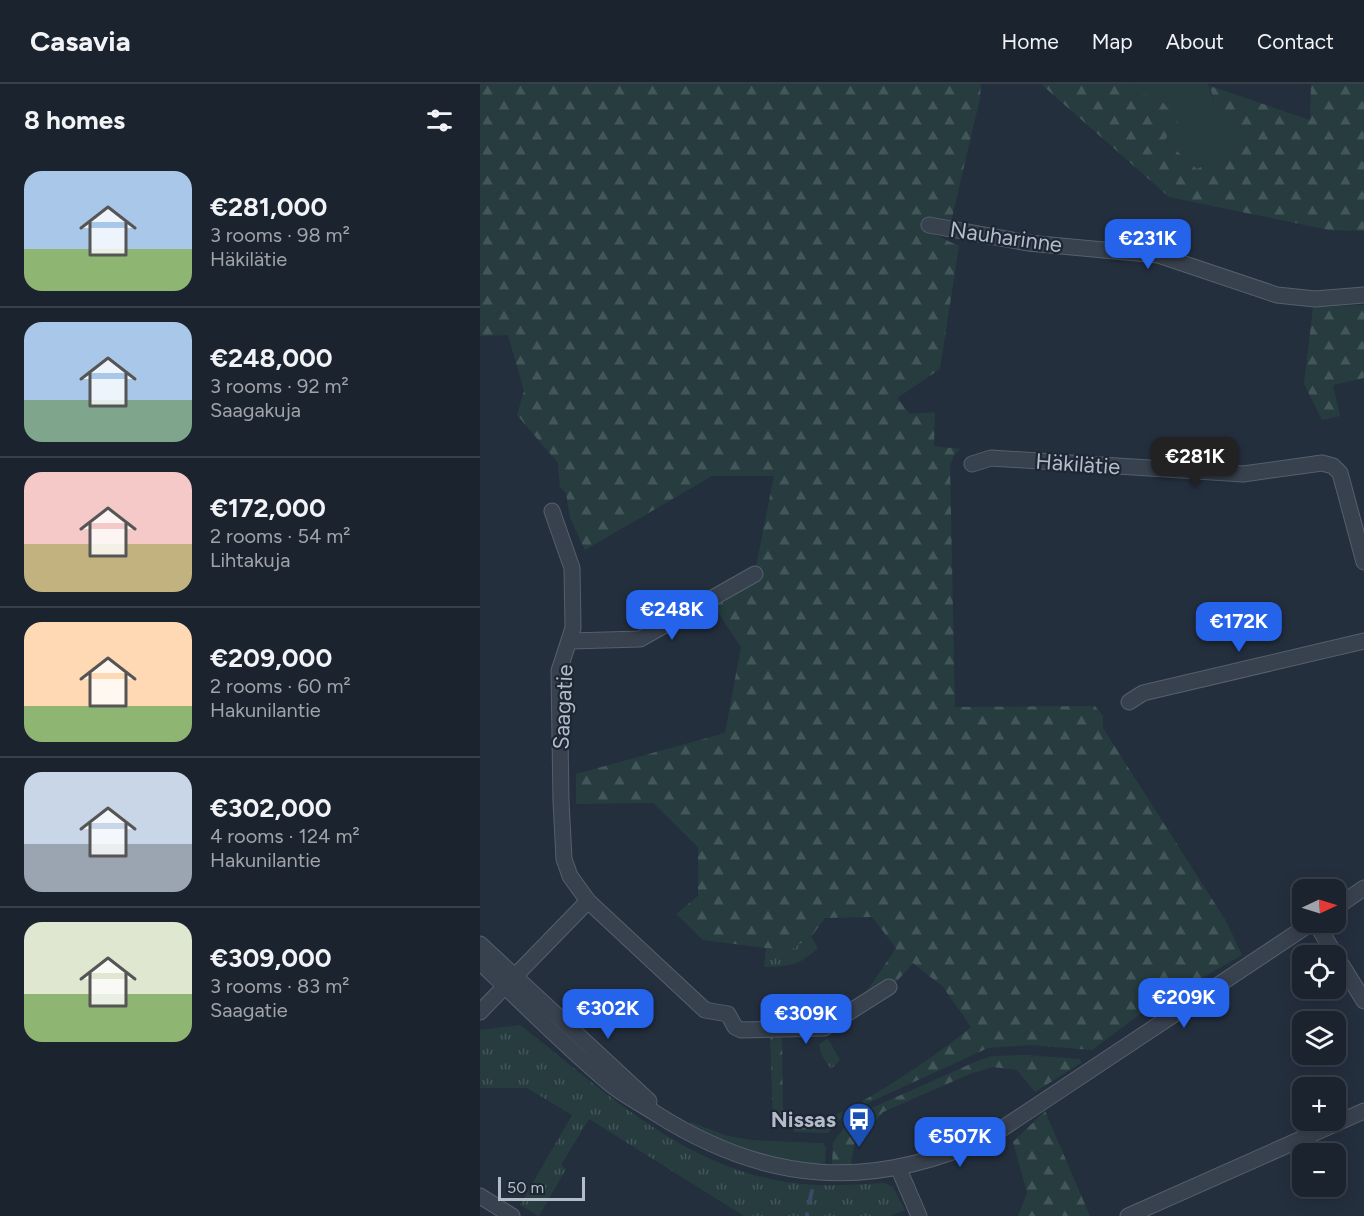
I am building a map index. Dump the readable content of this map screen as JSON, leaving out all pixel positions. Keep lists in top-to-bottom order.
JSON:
{
  "streets": {
    "street": ["Nauharinne", "Häkilätie", "Saagatie"]
  },
  "places": {
    "bus stop": ["Nissas"]
  },
  "scale_bar": "50 m",
  "north": "right",
  "page": {
    "header": "Casavia",
    "nav": [
      "Home",
      "Map",
      "About",
      "Contact"
    ],
    "heading": "8 homes",
    "list": [
      {
        "name": "€281,000",
        "note": "3 rooms · 98 m² · Häkilätie"
      },
      {
        "name": "€248,000",
        "note": "3 rooms · 92 m² · Saagakuja"
      },
      {
        "name": "€172,000",
        "note": "2 rooms · 54 m² · Lihtakuja"
      },
      {
        "name": "€209,000",
        "note": "2 rooms · 60 m² · Hakunilantie"
      },
      {
        "name": "€302,000",
        "note": "4 rooms · 124 m² · Hakunilantie"
      },
      {
        "name": "€309,000",
        "note": "3 rooms · 83 m² · Saagatie"
      }
    ],
    "price": [
      "€231K",
      "€281K",
      "€248K",
      "€172K",
      "€209K",
      "€302K",
      "€309K",
      "€507K"
    ],
    "map_buttons": ["+", "−"],
    "scale": "50 m"
  }
}
